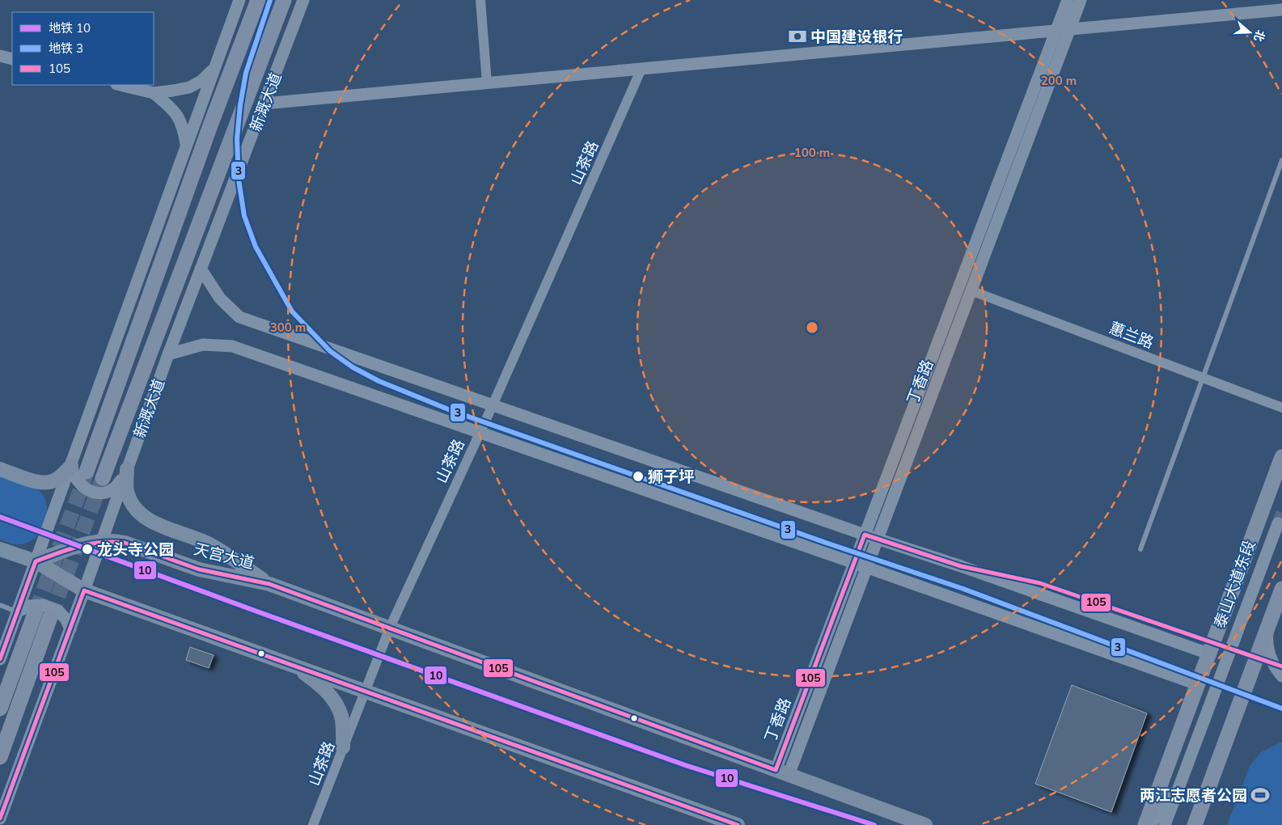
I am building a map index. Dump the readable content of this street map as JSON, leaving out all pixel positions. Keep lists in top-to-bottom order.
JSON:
{
  "streets": {
    "main road": ["新溉大道", "天宫大道", "泰山大道东段"],
    "street": ["山茶路", "蕙兰路", "丁香路"]
  },
  "crossings": [
    ["新溉大道", "天宫大道"],
    ["山茶路", "天宫大道"],
    ["蕙兰路", "丁香路"],
    ["丁香路", "天宫大道"]
  ],
  "places": {
    "bank": ["中国建设银行"],
    "other": ["狮子坪", "龙头寺公园"],
    "sports": ["两江志愿者公园"]
  },
  "lines": ["metro line 3", "metro line 10", "transit line 105"],
  "legend": ["地铁 10", "地铁 3", "105"],
  "north": "right",
  "rings": ["200 m", "100 m", "300 m"]
}
